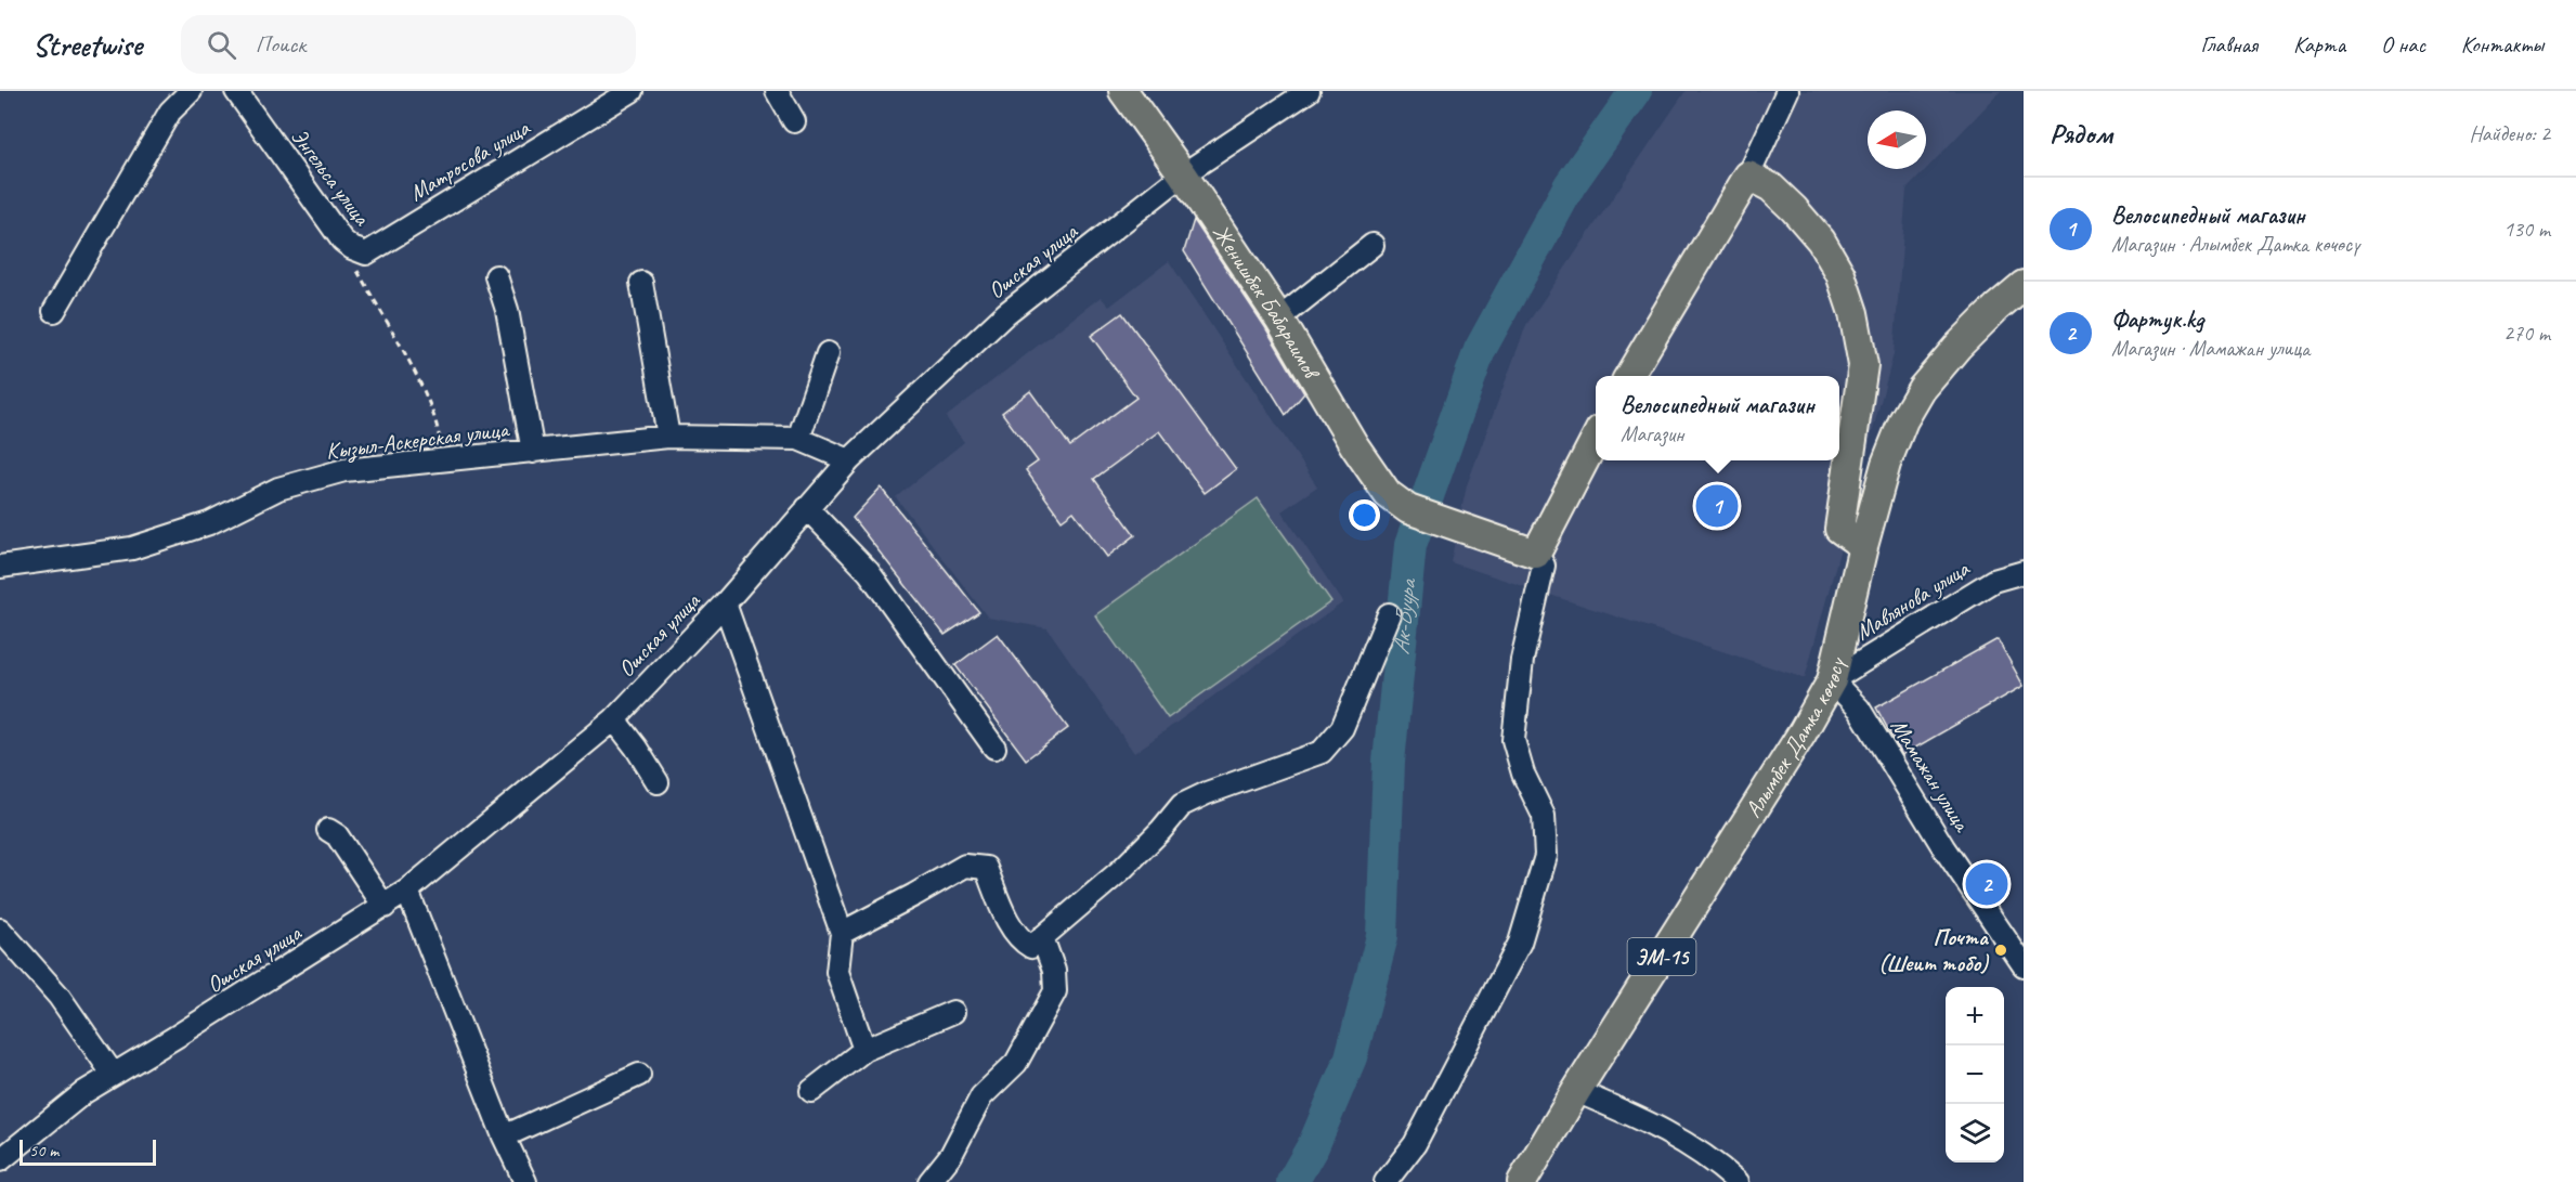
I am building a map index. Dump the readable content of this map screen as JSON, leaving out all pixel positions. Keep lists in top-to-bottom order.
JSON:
{
  "streets": {
    "main road": ["Женишбек Бабараимов", "Алымбек Датка көчөсү", "ЭМ-15"],
    "street": [
      "Матросова улица",
      "Энгельса улица",
      "Ошская улица",
      "Кызыл-Аскерская улица",
      "Мавлянова улица",
      "Мамажан улица"
    ]
  },
  "crossings": [
    ["Матросова улица", "Энгельса улица"],
    ["Ошская улица", "Женишбек Бабараимов"],
    ["Ошская улица", "Кызыл-Аскерская улица"],
    ["Мавлянова улица", "Алымбек Датка көчөсү"],
    ["Мавлянова улица", "Мамажан улица"],
    ["Алымбек Датка көчөсү", "Мамажан улица"]
  ],
  "water": ["Ак-Буура"],
  "places": ["Почта (Шеит тобо)"],
  "scale_bar": "50 m",
  "north": "left",
  "page": {
    "header": "Streetwise",
    "search": "Поиск",
    "nav": [
      "Главная",
      "Карта",
      "О нас",
      "Контакты"
    ],
    "heading": ["Рядом", "Найдено: 2"],
    "list": [
      {
        "mark": "1",
        "name": "Велосипедный магазин",
        "note": "Магазин · Алымбек Датка көчөсү",
        "value": "130 m"
      },
      {
        "mark": "2",
        "name": "Фартук.kg",
        "note": "Магазин · Мамажан улица",
        "value": "270 m"
      }
    ],
    "popup": ["Велосипедный магазин", "Магазин"],
    "pins": ["1", "2"],
    "map_buttons": ["+", "−"],
    "scale": "50 m"
  }
}
